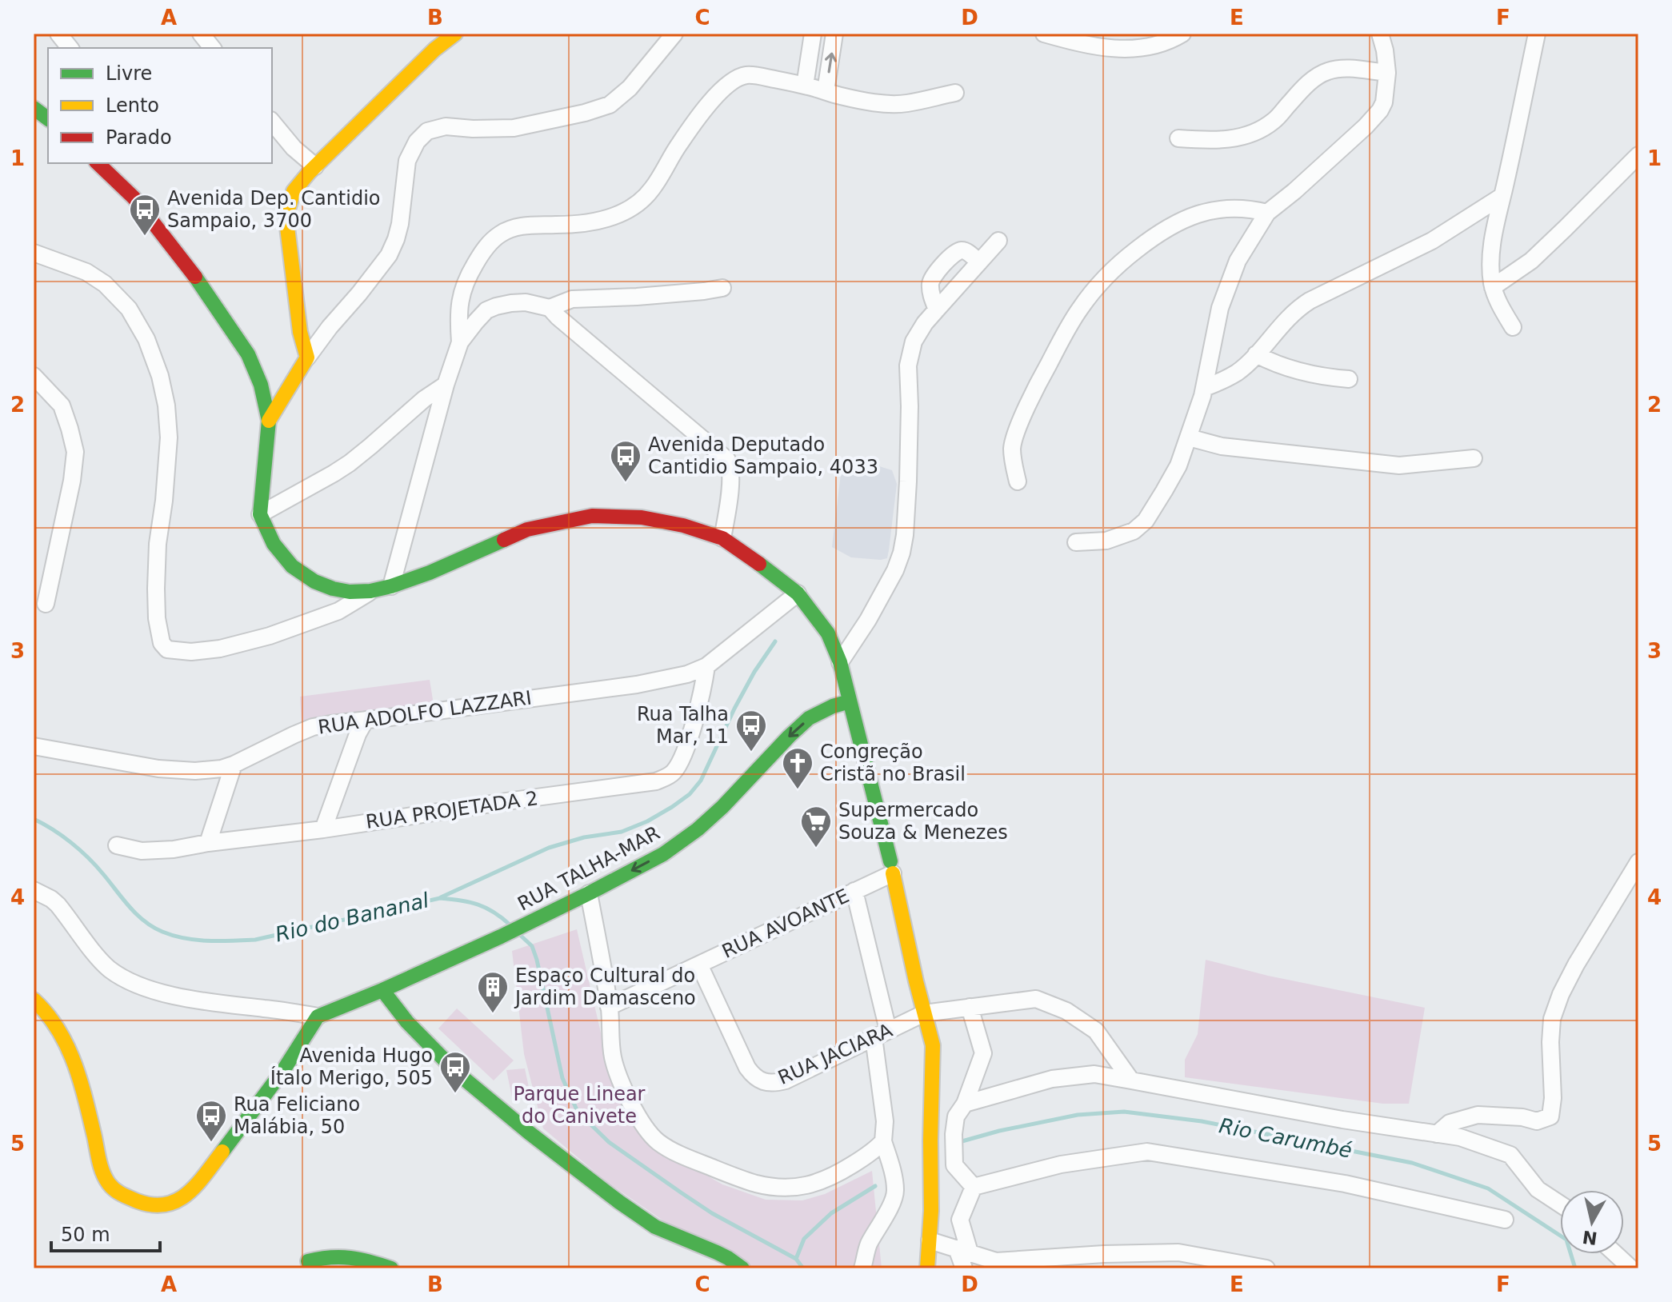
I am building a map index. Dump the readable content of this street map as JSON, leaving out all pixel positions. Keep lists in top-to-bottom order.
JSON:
{
  "streets": {
    "street": [
      "RUA ADOLFO LAZZARI",
      "RUA PROJETADA 2",
      "RUA TALHA-MAR",
      "RUA AVOANTE",
      "RUA JACIARA"
    ]
  },
  "crossings": [
    ["RUA ADOLFO LAZZARI", "RUA PROJETADA 2"],
    ["RUA AVOANTE", "RUA JACIARA"]
  ],
  "one_way": ["RUA TALHA-MAR"],
  "water": ["Rio do Bananal", "Rio Carumbé"],
  "parks": ["Parque Linear do Canivete"],
  "places": {
    "bus stop": [
      "Avenida Dep. Cantidio Sampaio, 3700",
      "Avenida Deputado Cantidio Sampaio, 4033",
      "Rua Talha Mar, 11",
      "Avenida Hugo Ítalo Merigo, 505",
      "Rua Feliciano Malábia, 50"
    ],
    "church": ["Congreção Cristã no Brasil"],
    "supermarket": ["Supermercado Souza & Menezes"],
    "building": ["Espaço Cultural do Jardim Damasceno"]
  },
  "legend": ["Livre", "Lento", "Parado"],
  "scale_bar": "50 m",
  "north": "bottom",
  "grid": {
    "columns": [
      "A",
      "B",
      "C",
      "D",
      "E",
      "F"
    ],
    "rows": [
      "1",
      "2",
      "3",
      "4",
      "5"
    ]
  }
}
